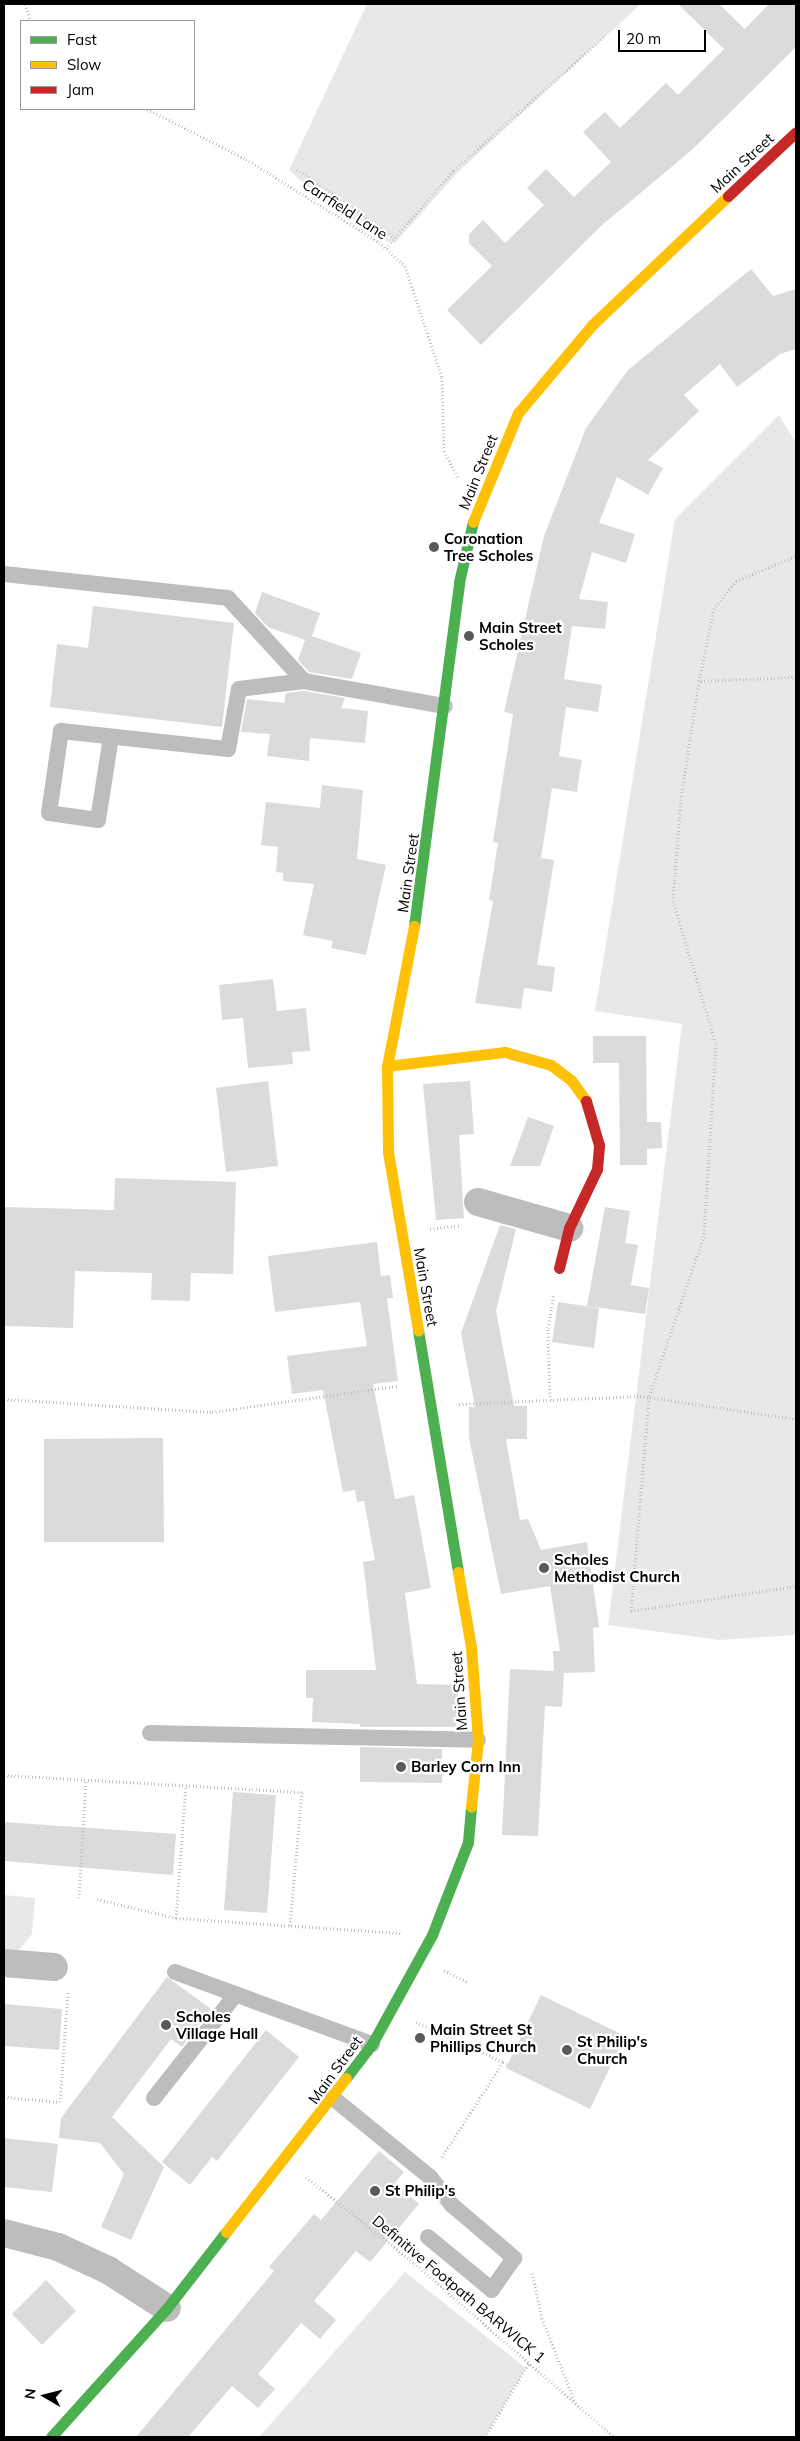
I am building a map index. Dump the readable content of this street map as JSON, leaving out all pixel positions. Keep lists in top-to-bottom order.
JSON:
{
  "streets": {
    "street": ["Main Street"],
    "path": ["Carrfield Lane", "Definitive Footpath BARWICK 1"]
  },
  "crossings": [
    ["Main Street", "Carrfield Lane"],
    ["Main Street", "Definitive Footpath BARWICK 1"]
  ],
  "places": [
    "Coronation Tree Scholes",
    "Main Street Scholes",
    "Scholes Methodist Church",
    "Barley Corn Inn",
    "Scholes Village Hall",
    "Main Street St Phillips Church",
    "St Philip's Church",
    "St Philip's"
  ],
  "legend": ["Fast", "Slow", "Jam"],
  "scale_bar": "20 m",
  "north": "left"
}
